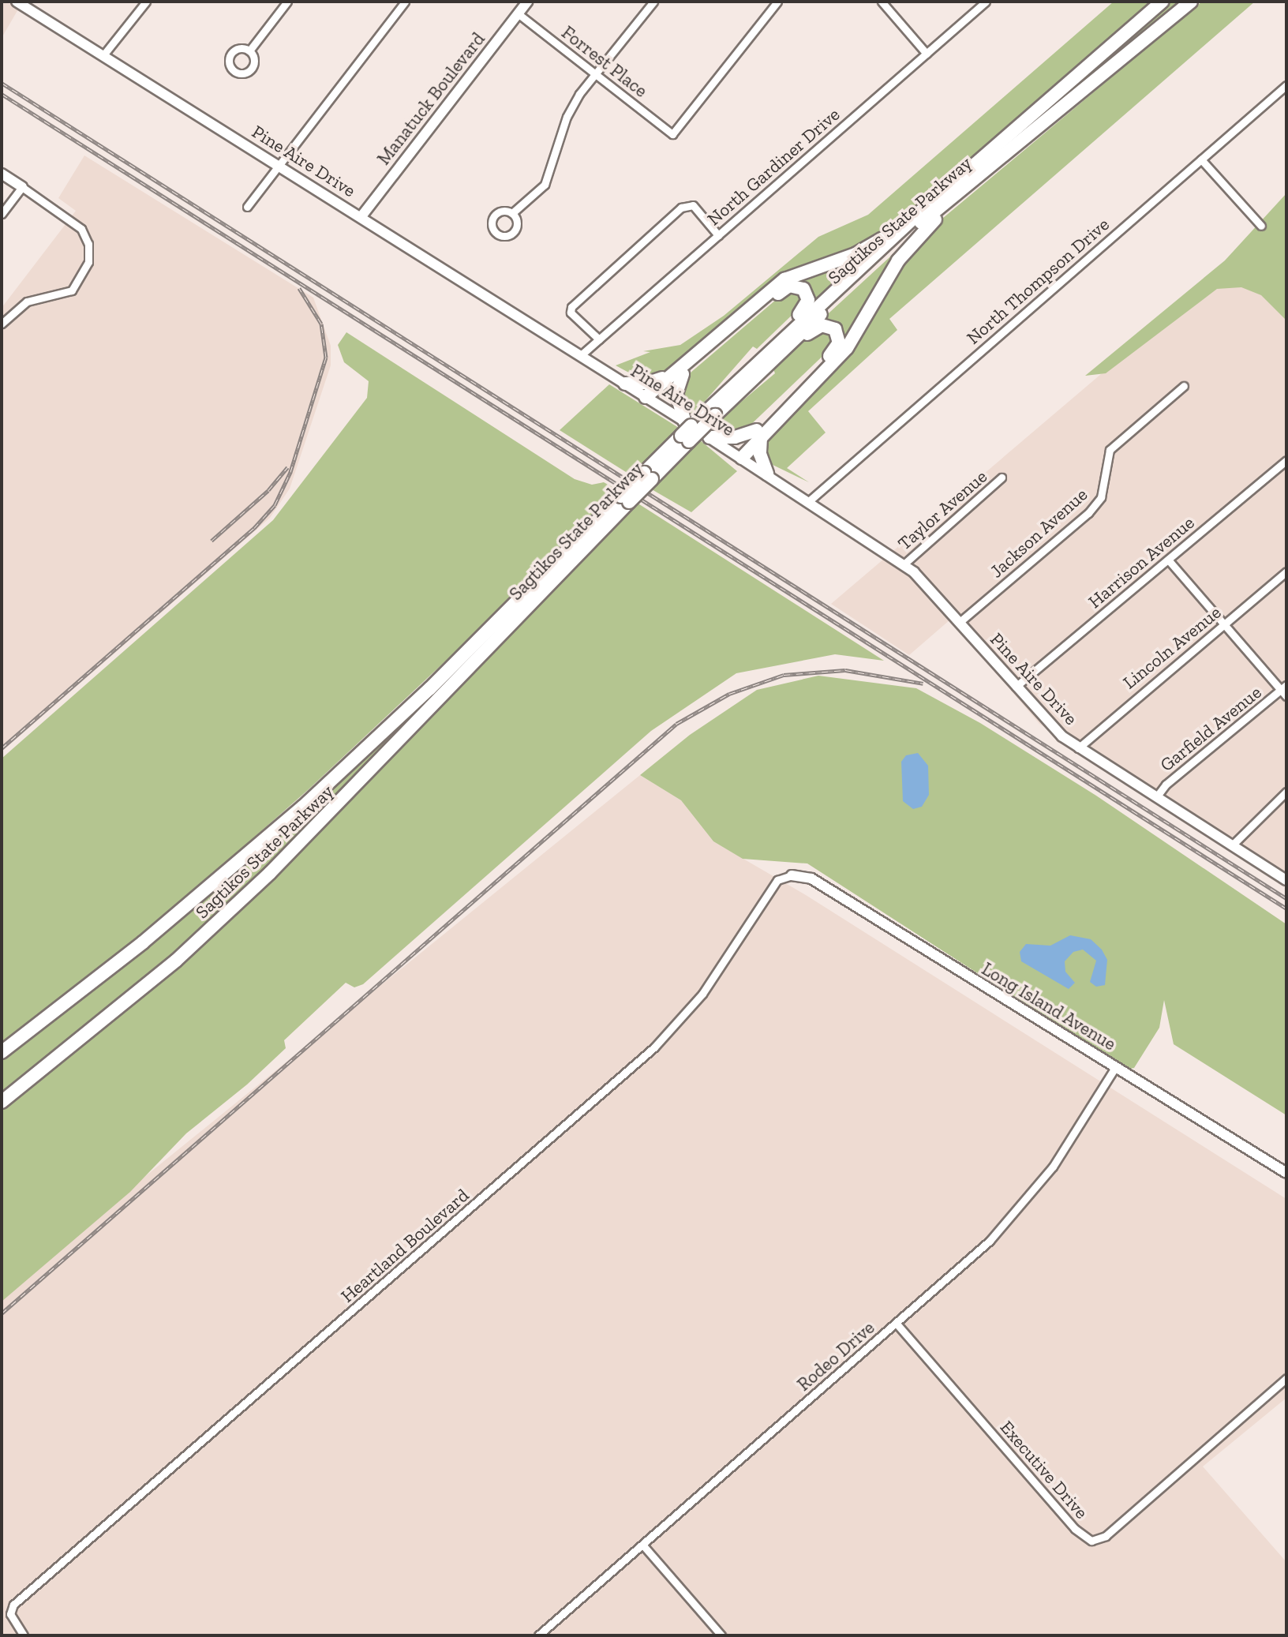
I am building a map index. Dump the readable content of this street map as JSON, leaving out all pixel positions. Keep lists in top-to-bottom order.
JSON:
{
  "streets": {
    "highway": ["Sagtikos State Parkway"],
    "street": [
      "Forrest Place",
      "Manatuck Boulevard",
      "Pine Aire Drive",
      "North Gardiner Drive",
      "North Thompson Drive",
      "Taylor Avenue",
      "Jackson Avenue",
      "Harrison Avenue",
      "Lincoln Avenue",
      "Garfield Avenue",
      "Long Island Avenue",
      "Heartland Boulevard",
      "Rodeo Drive",
      "Executive Drive"
    ]
  },
  "crossings": [
    ["Forrest Place", "Manatuck Boulevard"],
    ["Manatuck Boulevard", "Pine Aire Drive"],
    ["Pine Aire Drive", "North Gardiner Drive"],
    ["Pine Aire Drive", "North Thompson Drive"],
    ["Pine Aire Drive", "Taylor Avenue"],
    ["Pine Aire Drive", "Jackson Avenue"],
    ["Pine Aire Drive", "Harrison Avenue"],
    ["Pine Aire Drive", "Lincoln Avenue"],
    ["Pine Aire Drive", "Garfield Avenue"],
    ["Long Island Avenue", "Heartland Boulevard"],
    ["Long Island Avenue", "Rodeo Drive"],
    ["Rodeo Drive", "Executive Drive"]
  ]
}
